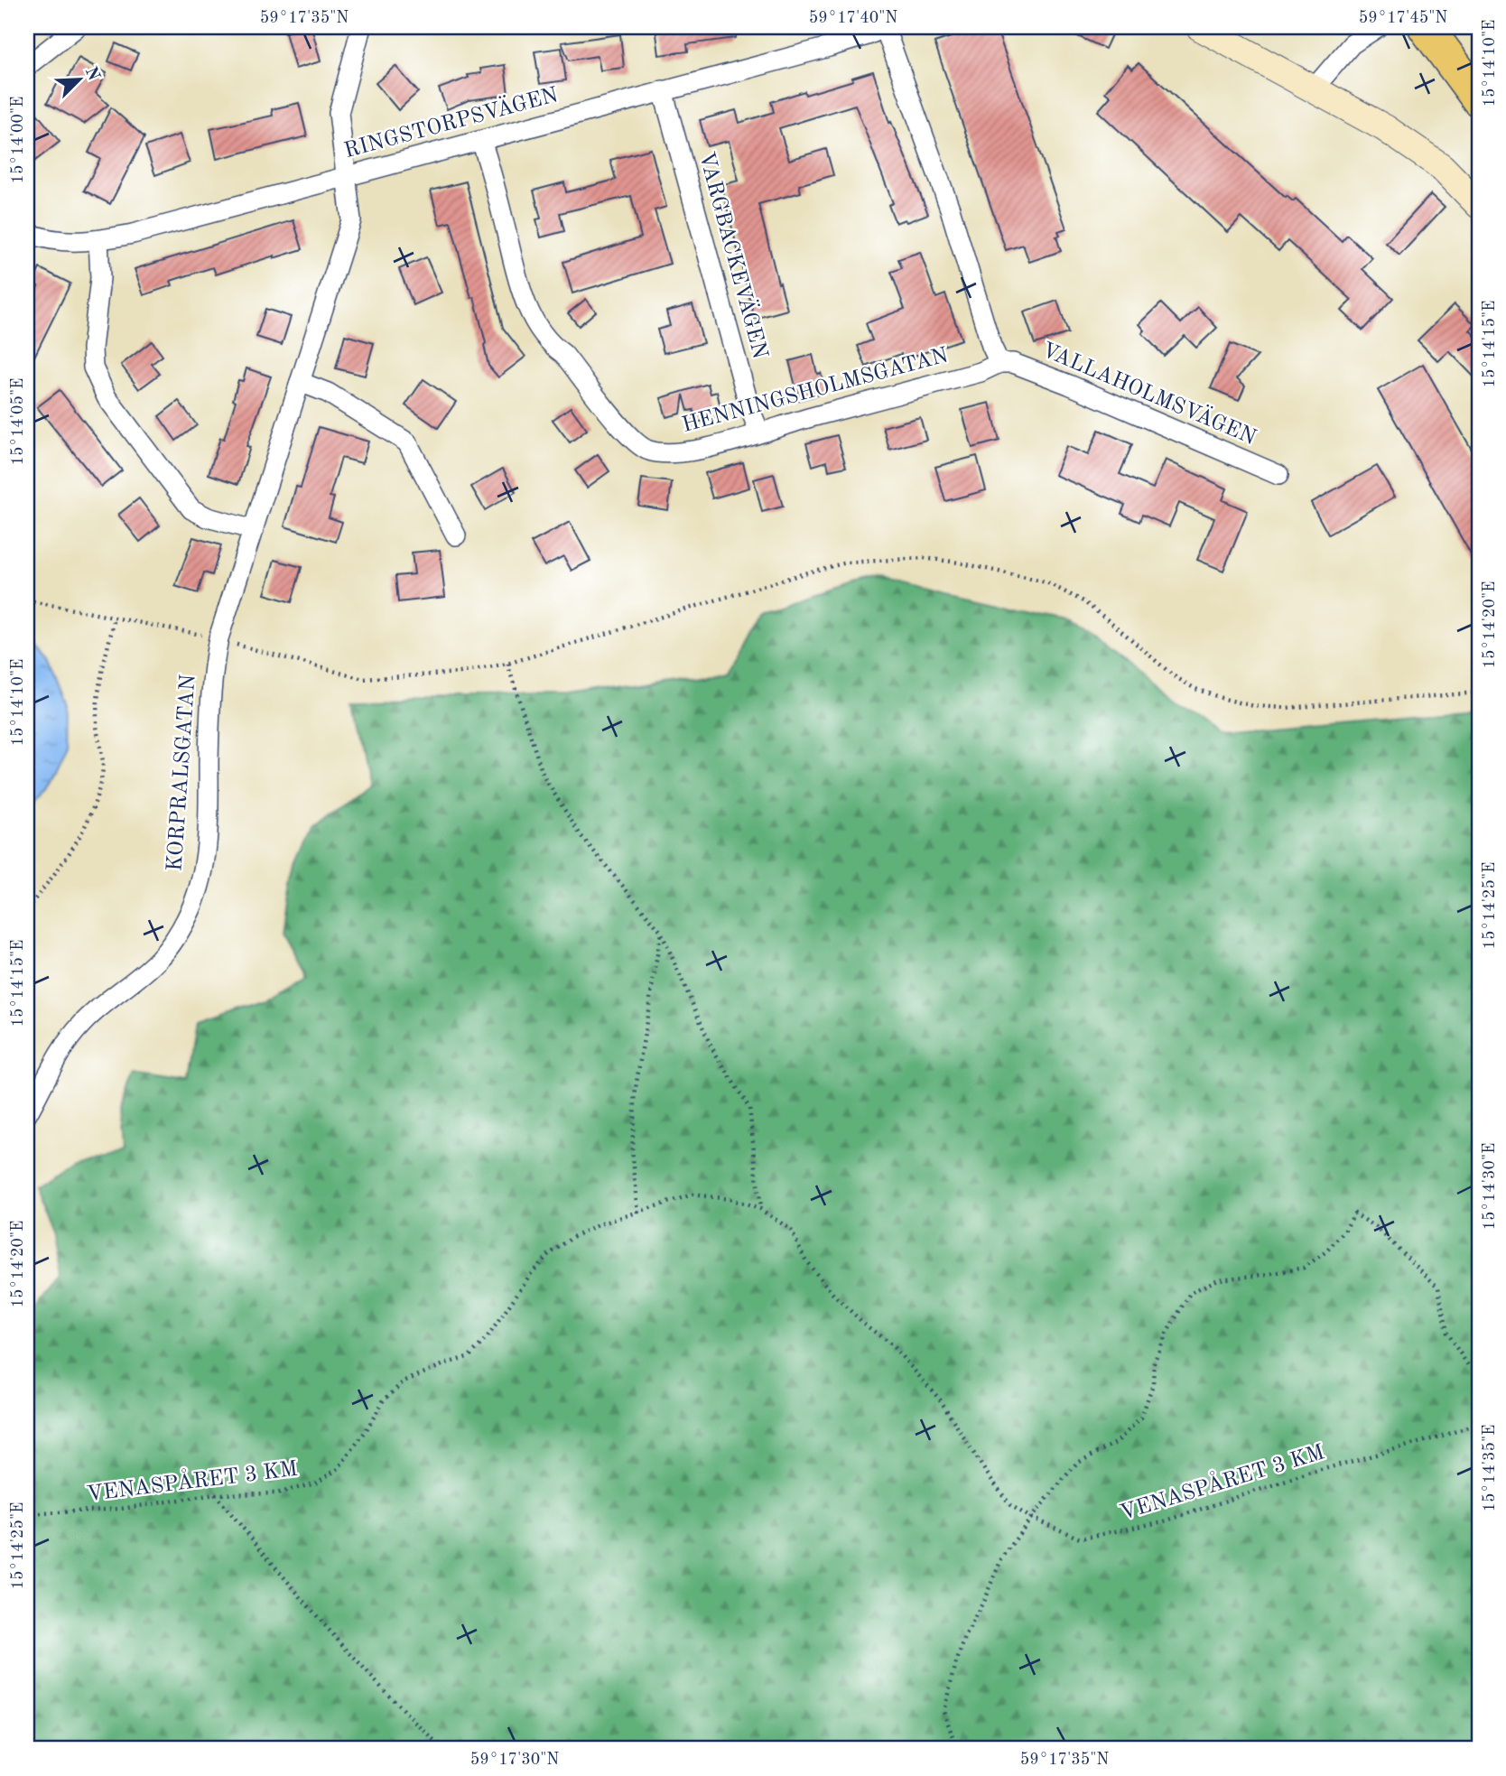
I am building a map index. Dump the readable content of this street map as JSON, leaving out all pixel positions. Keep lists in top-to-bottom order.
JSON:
{
  "streets": {
    "street": [
      "RINGSTORPSVÄGEN",
      "VARGBACKEVÄGEN",
      "HENNINGSHOLMSGATAN",
      "VALLAHOLMSVÄGEN",
      "KORPRALSGATAN"
    ],
    "path": ["VENASPÅRET 3 KM"]
  },
  "crossings": [
    ["RINGSTORPSVÄGEN", "VARGBACKEVÄGEN"],
    ["RINGSTORPSVÄGEN", "HENNINGSHOLMSGATAN"],
    ["RINGSTORPSVÄGEN", "KORPRALSGATAN"],
    ["VARGBACKEVÄGEN", "HENNINGSHOLMSGATAN"],
    ["HENNINGSHOLMSGATAN", "VALLAHOLMSVÄGEN"]
  ],
  "north": "top right",
  "coordinates": [
    "59°17'35\"N",
    "59°17'40\"N",
    "59°17'45\"N",
    "15°14'10\"E",
    "15°14'00\"E",
    "15°14'15\"E",
    "15°14'05\"E",
    "15°14'20\"E",
    "15°14'25\"E",
    "15°14'30\"E",
    "15°14'35\"E",
    "59°17'30\"N"
  ]
}
